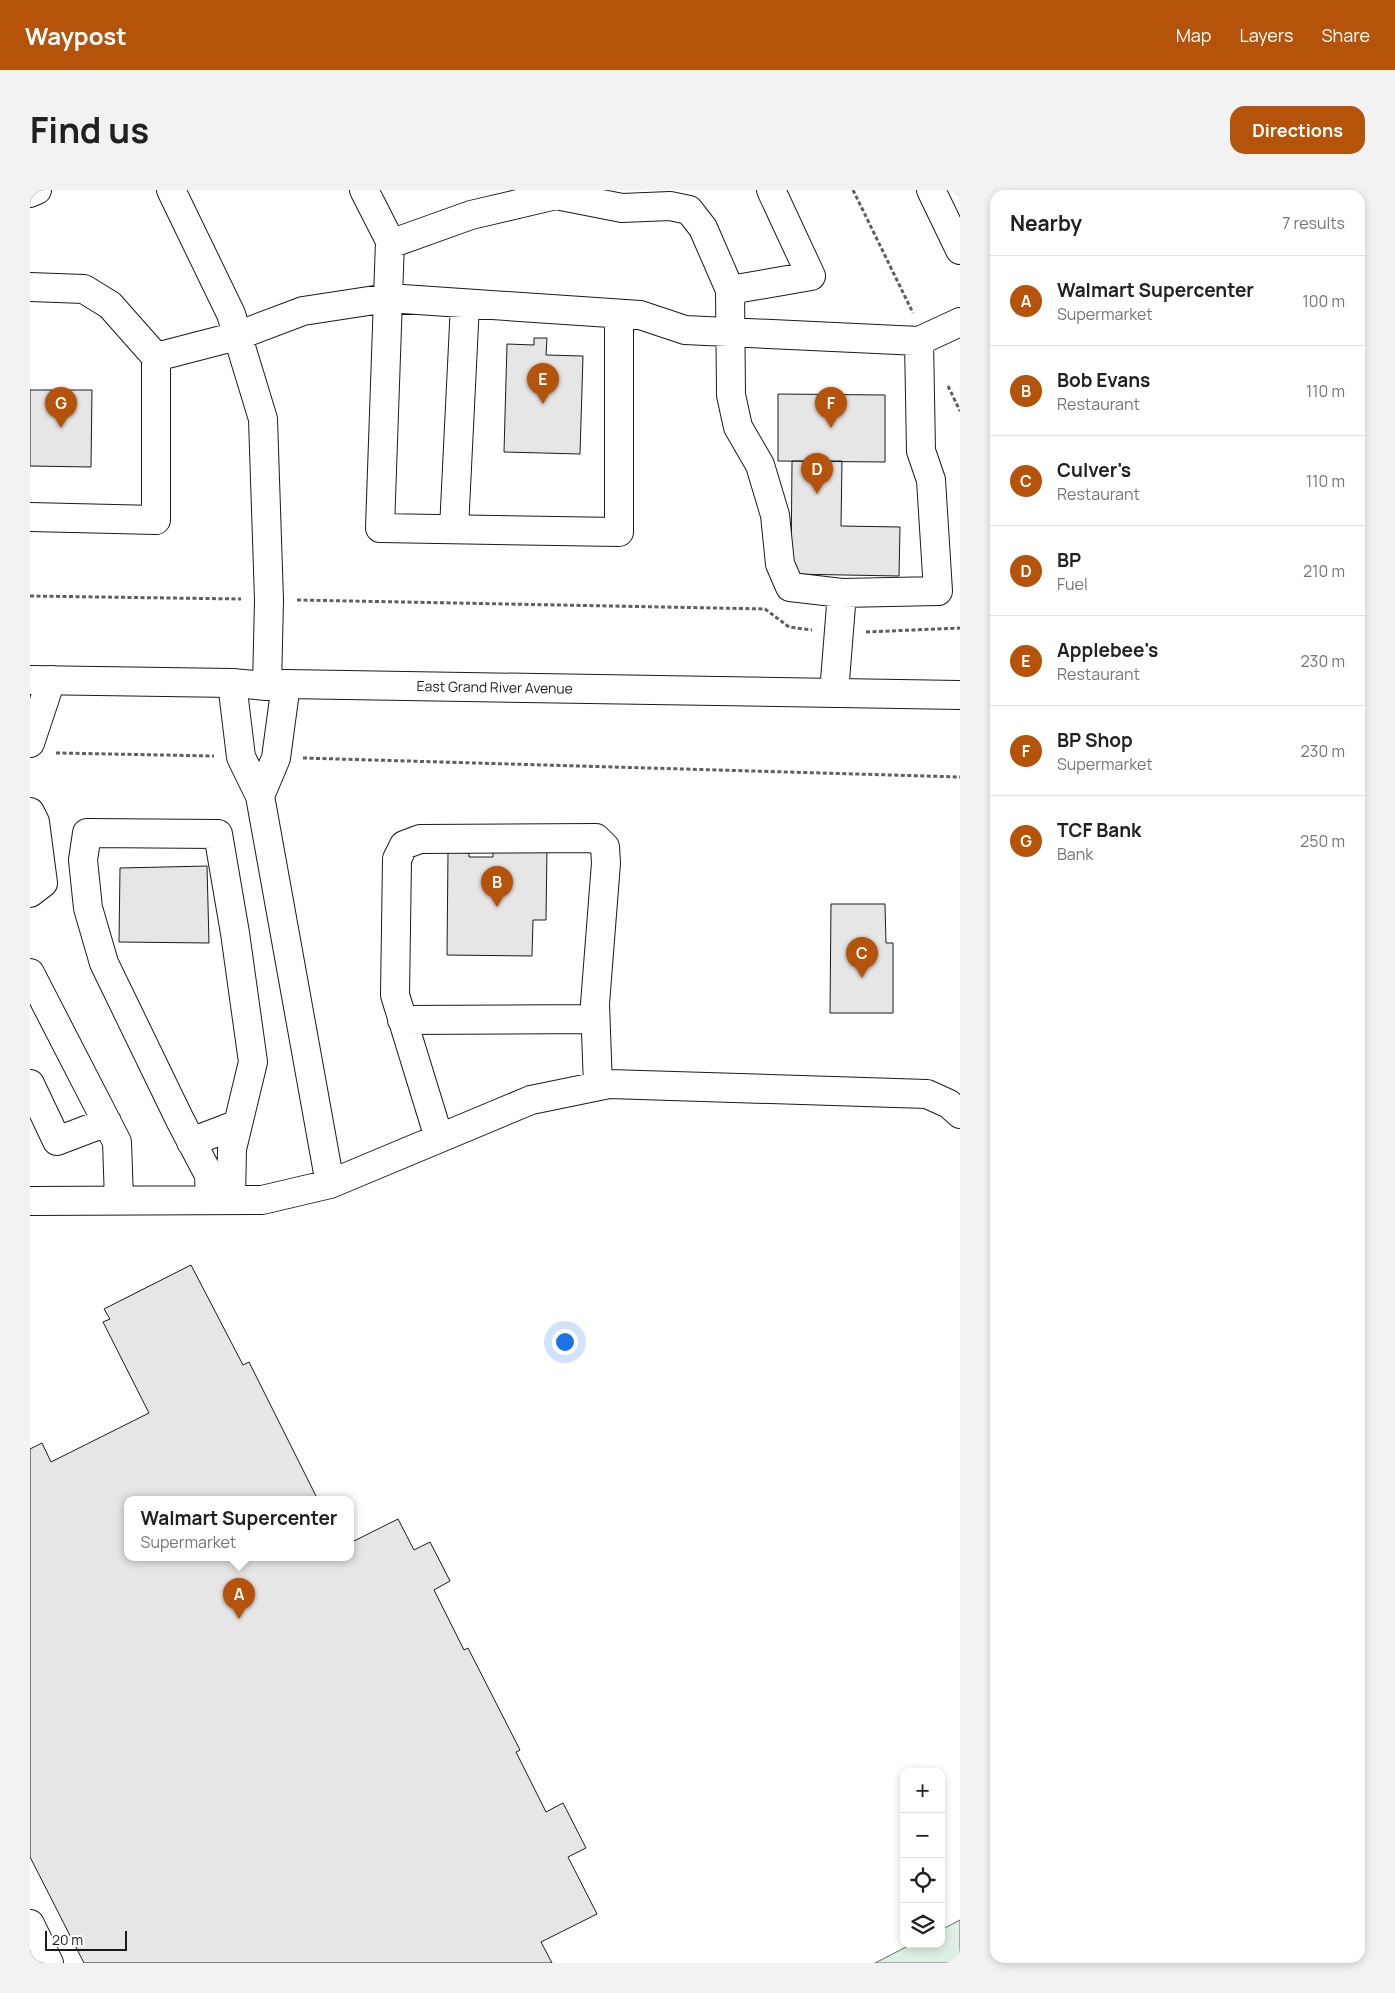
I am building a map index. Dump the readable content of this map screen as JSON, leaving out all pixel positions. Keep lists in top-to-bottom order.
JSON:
{
  "streets": {
    "main road": ["East Grand River Avenue"]
  },
  "scale_bar": "20 m",
  "page": {
    "header": "Waypost",
    "nav": ["Map", "Layers", "Share"],
    "title": "Find us",
    "buttons": "Directions",
    "heading": ["Nearby", "7 results"],
    "list": [
      {
        "mark": "A",
        "name": "Walmart Supercenter",
        "note": "Supermarket",
        "value": "100 m"
      },
      {
        "mark": "B",
        "name": "Bob Evans",
        "note": "Restaurant",
        "value": "110 m"
      },
      {
        "mark": "C",
        "name": "Culver's",
        "note": "Restaurant",
        "value": "110 m"
      },
      {
        "mark": "D",
        "name": "BP",
        "note": "Fuel",
        "value": "210 m"
      },
      {
        "mark": "E",
        "name": "Applebee's",
        "note": "Restaurant",
        "value": "230 m"
      },
      {
        "mark": "F",
        "name": "BP Shop",
        "note": "Supermarket",
        "value": "230 m"
      },
      {
        "mark": "G",
        "name": "TCF Bank",
        "note": "Bank",
        "value": "250 m"
      }
    ],
    "pins": [
      "E",
      "F",
      "G",
      "D",
      "B",
      "C",
      "A"
    ],
    "popup": ["Walmart Supercenter", "Supermarket"],
    "map_buttons": ["+", "−"],
    "scale": "20 m"
  }
}
